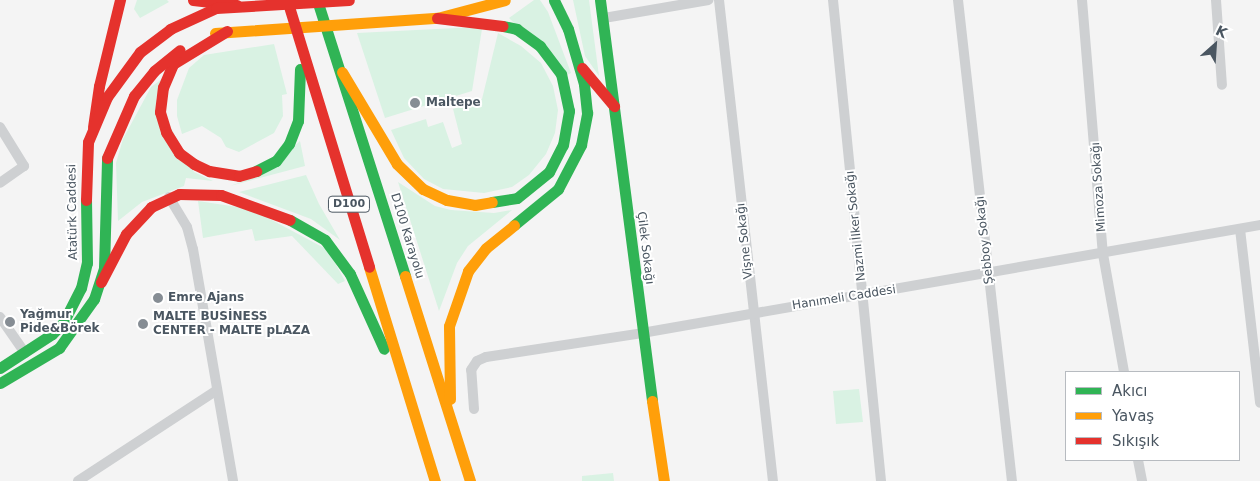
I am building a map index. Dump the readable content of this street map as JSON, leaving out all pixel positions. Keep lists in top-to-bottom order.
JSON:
{
  "streets": {
    "main road": [
      "D100",
      "Atatürk Caddesi",
      "D100 Karayolu",
      "Çilek Sokağı"
    ],
    "street": [
      "Mimoza Sokağı",
      "Nazmi İlker Sokağı",
      "Şebboy Sokağı",
      "Vişne Sokağı",
      "Hanımeli Caddesi"
    ]
  },
  "crossings": [
    ["Mimoza Sokağı", "Hanımeli Caddesi"],
    ["Nazmi İlker Sokağı", "Hanımeli Caddesi"],
    ["Şebboy Sokağı", "Hanımeli Caddesi"],
    ["Vişne Sokağı", "Hanımeli Caddesi"],
    ["Çilek Sokağı", "Hanımeli Caddesi"]
  ],
  "places": [
    "Maltepe",
    "Emre Ajans",
    "Yağmur Pide&Börek",
    "MALTE BUSİNESS CENTER - MALTE pLAZA"
  ],
  "legend": ["Akıcı", "Yavaş", "Sıkışık"],
  "north": "top right"
}
